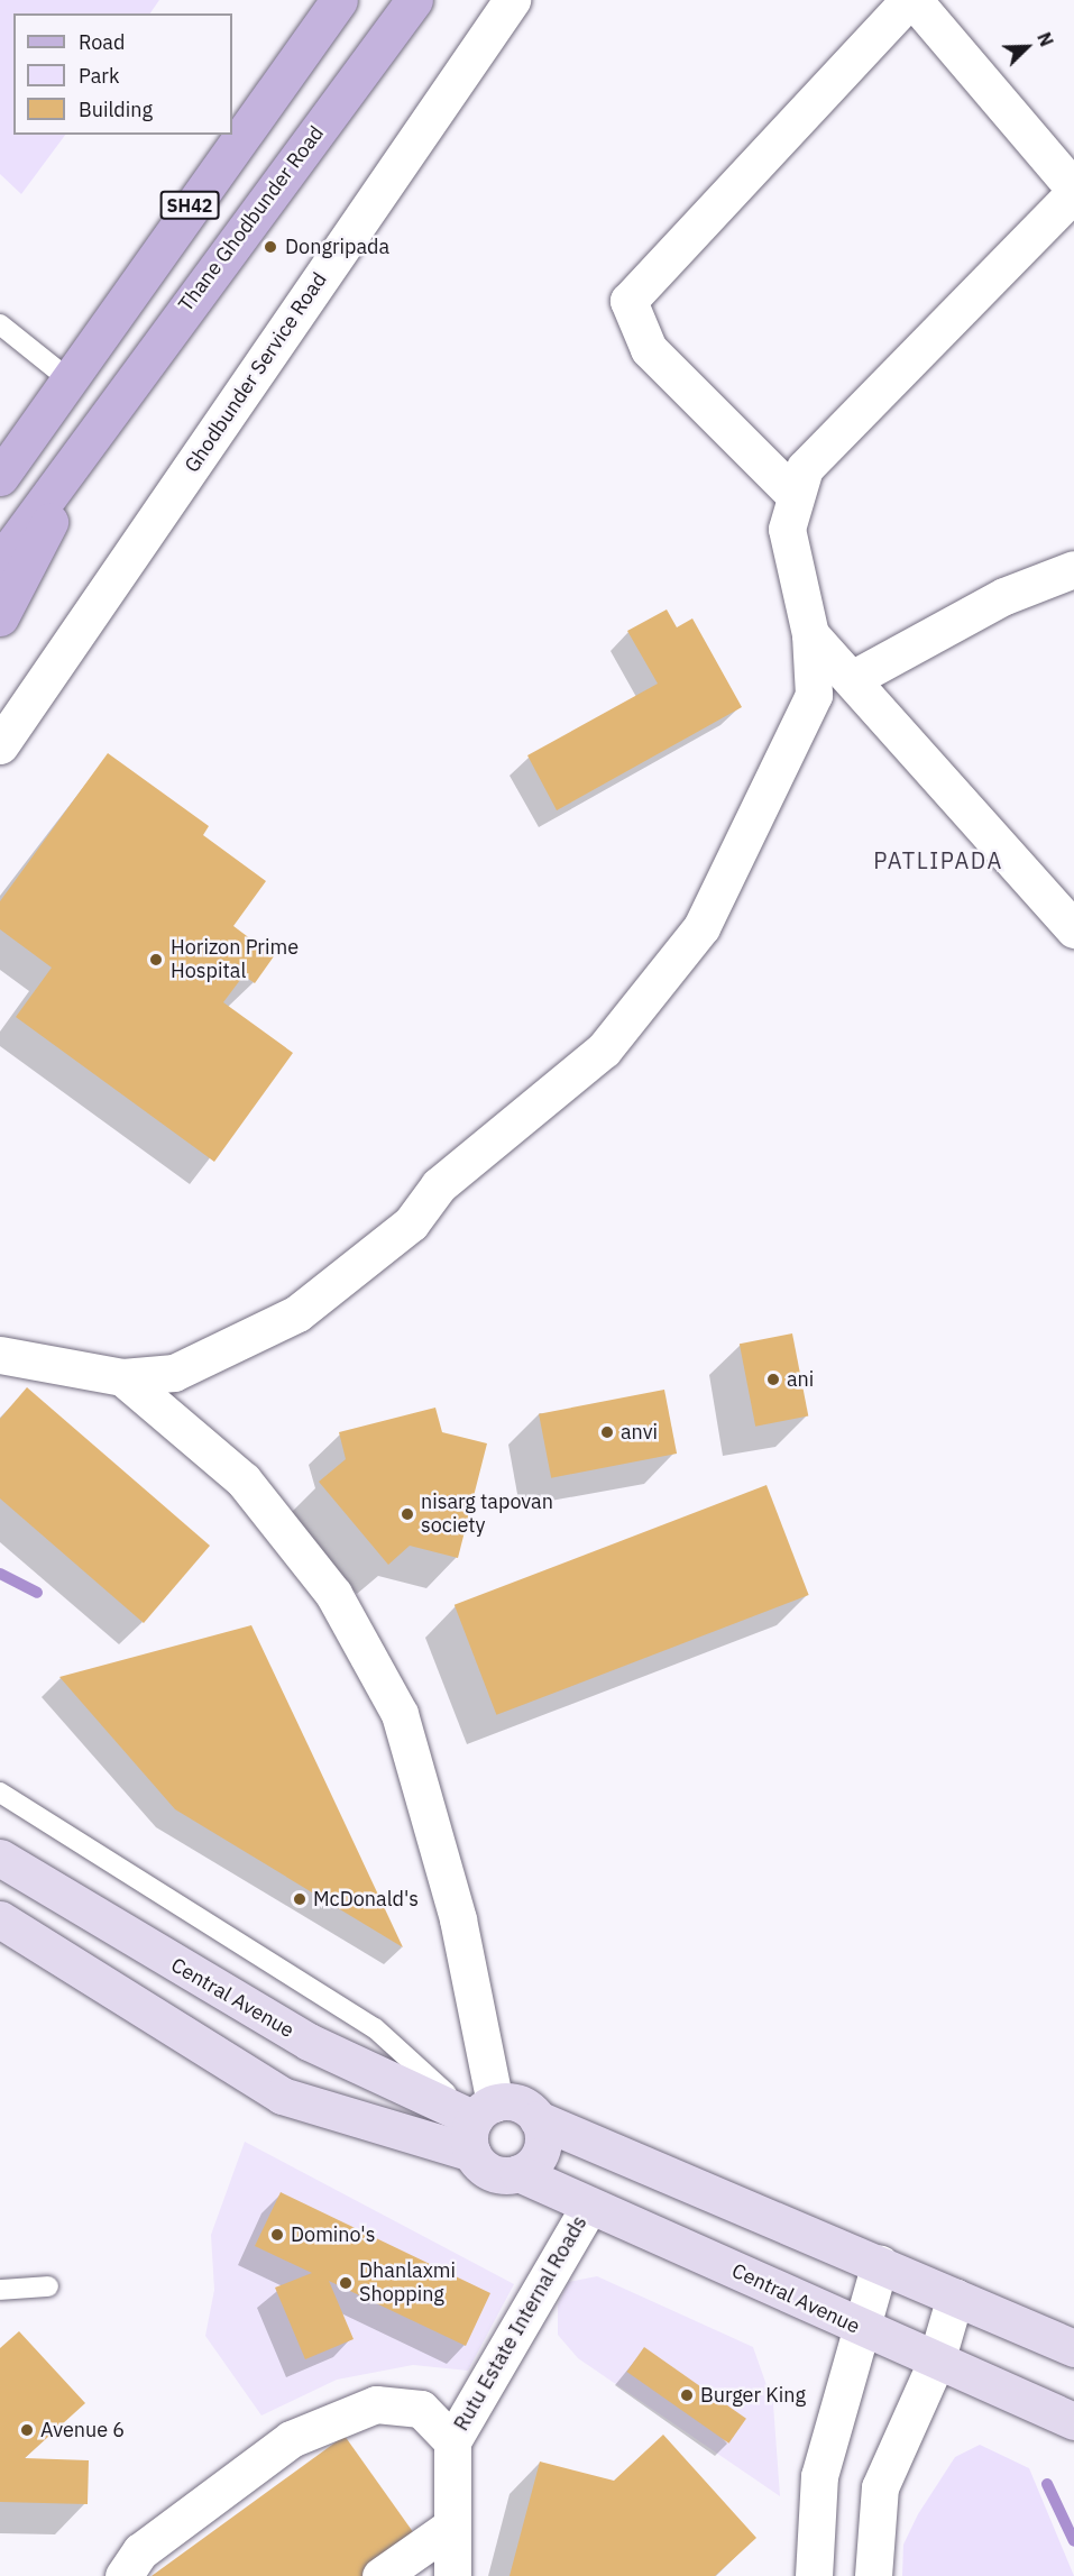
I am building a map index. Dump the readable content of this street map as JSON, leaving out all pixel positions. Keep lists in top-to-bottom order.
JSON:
{
  "streets": {
    "main road": ["SH42", "Thane Ghodbunder Road", "Central Avenue"],
    "street": ["Ghodbunder Service Road", "Rutu Estate Internal Roads"]
  },
  "crossings": [
    ["SH42", "Thane Ghodbunder Road"],
    ["Central Avenue", "Rutu Estate Internal Roads"]
  ],
  "districts": ["PATLIPADA"],
  "places": [
    "Dongripada",
    "Horizon Prime Hospital",
    "ani",
    "anvi",
    "nisarg tapovan society",
    "McDonald's",
    "Domino's",
    "Dhanlaxmi Shopping",
    "Burger King",
    "Avenue 6"
  ],
  "legend": ["Road", "Park", "Building"],
  "north": "top right"
}
